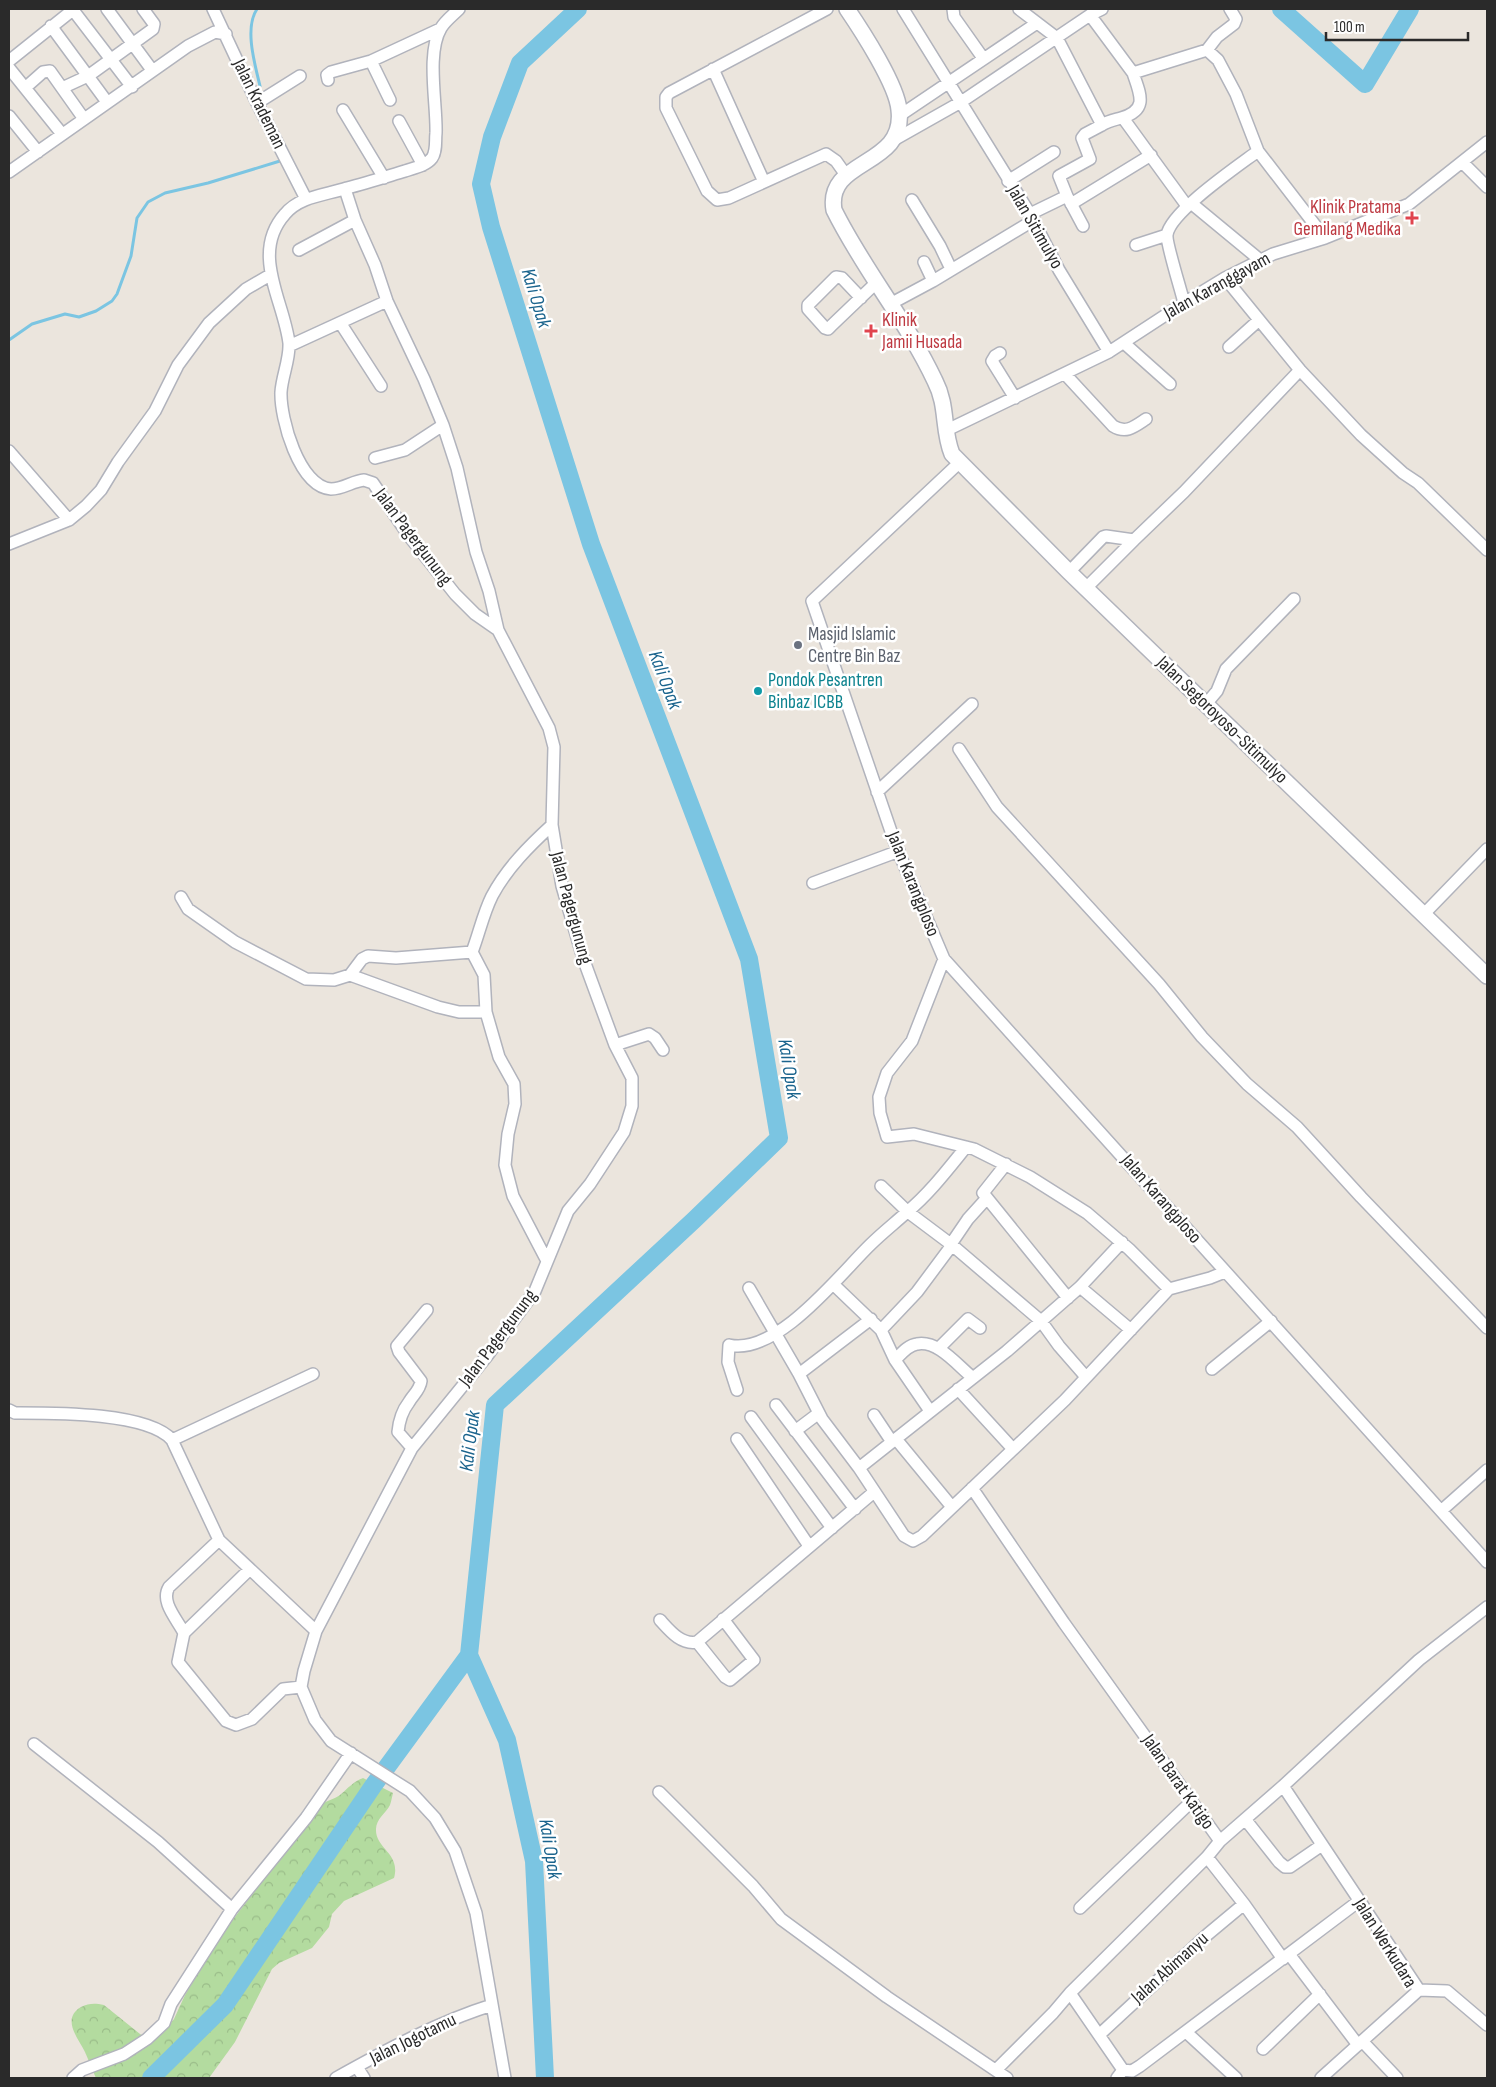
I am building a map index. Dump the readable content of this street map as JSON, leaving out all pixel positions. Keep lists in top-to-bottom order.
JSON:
{
  "streets": {
    "main road": ["Jalan Segoroyoso-Sitimulyo"],
    "street": [
      "Jalan Krademan",
      "Jalan Sitimulyo",
      "Jalan Karanggayam",
      "Jalan Pagergunung",
      "Jalan Karangploso",
      "Jalan Barat Katigo",
      "Jalan Werkudara",
      "Jalan Abimanyu",
      "Jalan Jogotamu"
    ]
  },
  "crossings": [
    ["Jalan Krademan", "Jalan Pagergunung"],
    ["Jalan Sitimulyo", "Jalan Karanggayam"],
    ["Jalan Karanggayam", "Jalan Segoroyoso-Sitimulyo"],
    ["Jalan Segoroyoso-Sitimulyo", "Jalan Karangploso"]
  ],
  "water": ["Kali Opak"],
  "places": {
    "health": ["Klinik Pratama Gemilang Medika", "Klinik Jamii Husada"],
    "other": ["Masjid Islamic Centre Bin Baz", "Pondok Pesantren Binbaz ICBB"]
  },
  "scale_bar": "100 m"
}
